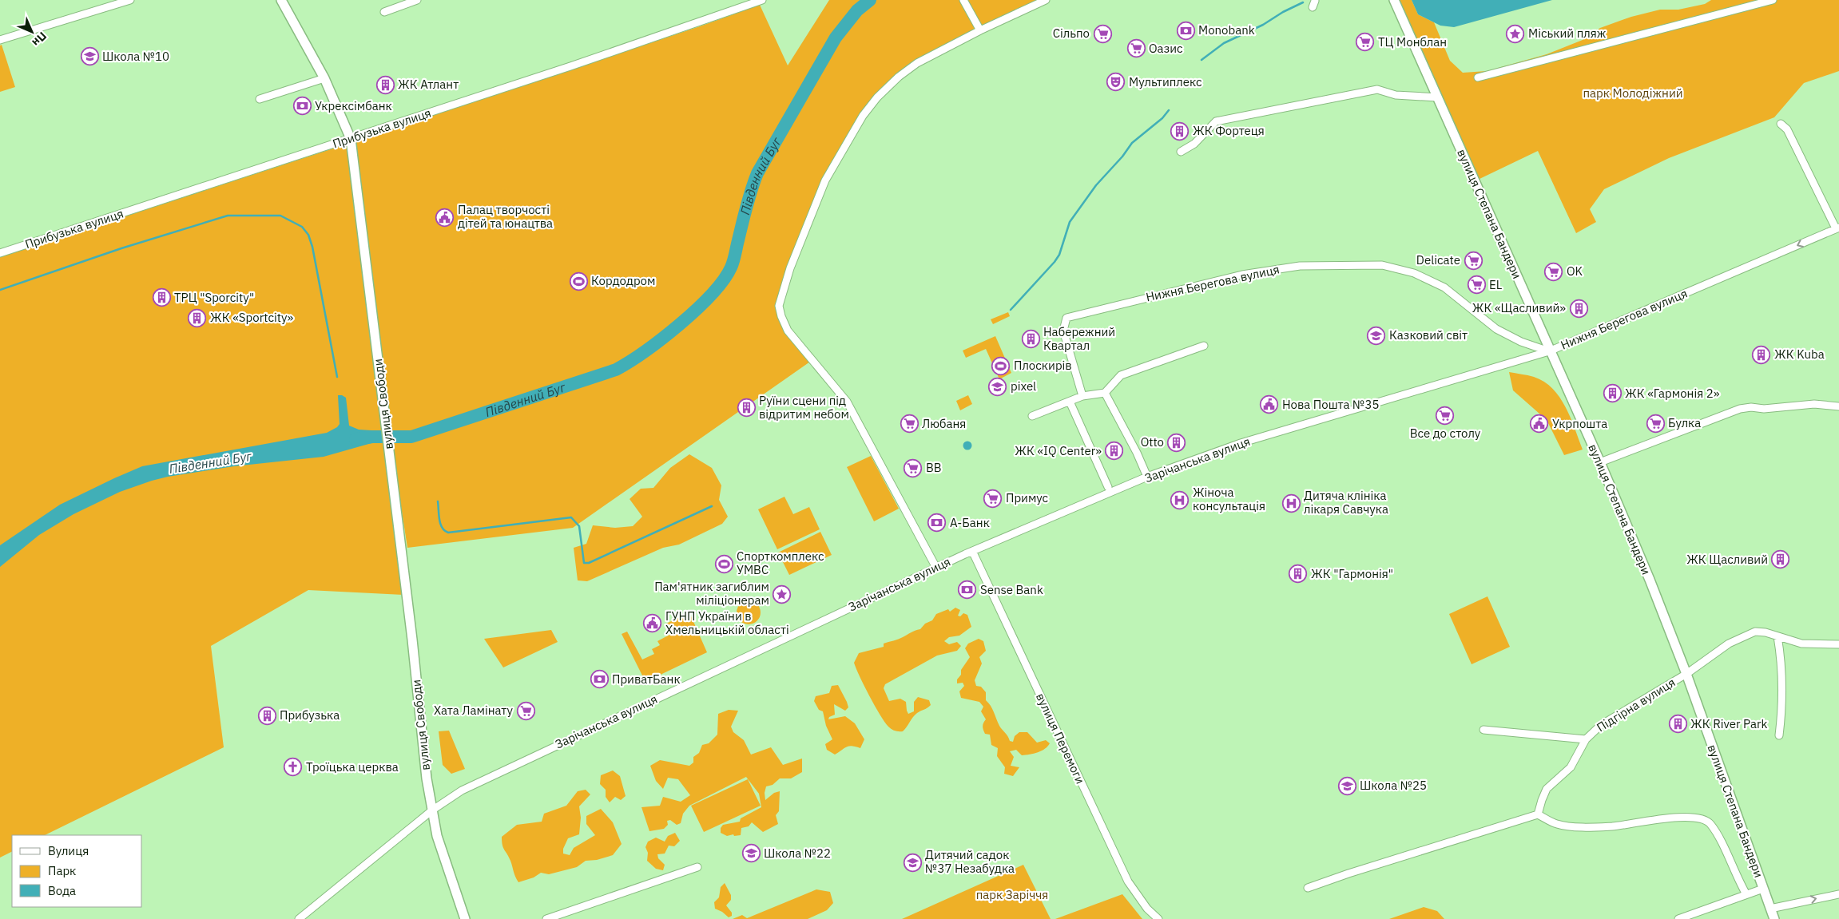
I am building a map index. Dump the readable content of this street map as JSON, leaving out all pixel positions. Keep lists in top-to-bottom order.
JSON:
{
  "streets": {
    "main road": ["вулиця Степана Бандери", "вулиця Свободи"],
    "street": [
      "Прибузька вулиця",
      "Нижня Берегова вулиця",
      "Зарічанська вулиця",
      "Підгірна вулиця",
      "вулиця Перемоги"
    ]
  },
  "crossings": [
    ["Прибузька вулиця", "вулиця Свободи"],
    ["вулиця Степана Бандери", "Нижня Берегова вулиця"],
    ["вулиця Степана Бандери", "Зарічанська вулиця"],
    ["вулиця Степана Бандери", "Підгірна вулиця"],
    ["Нижня Берегова вулиця", "Зарічанська вулиця"],
    ["вулиця Свободи", "Зарічанська вулиця"],
    ["Зарічанська вулиця", "вулиця Перемоги"]
  ],
  "water": ["Південний Буг"],
  "parks": ["парк Молодіжний", "парк Заріччя"],
  "places": {
    "bank": [
      "Monobank",
      "Укрексімбанк",
      "А-Банк",
      "Sense Bank",
      "ПриватБанк"
    ],
    "supermarket": [
      "Сільпо",
      "ТЦ Монблан",
      "Оазис",
      "Delicate",
      "OK",
      "EL",
      "Все до столу",
      "Булка",
      "Любаня",
      "ВВ",
      "Примус",
      "Хата Ламінату"
    ],
    "place": ["Міський пляж", "Пам'ятник загиблим міліціонерам"],
    "school or university": [
      "Школа №10",
      "Казковий світ",
      "pixel",
      "Школа №25",
      "Школа №22",
      "Дитячий садок №37 Незабудка"
    ],
    "theatre": ["Мультиплекс"],
    "building": [
      "ЖК Атлант",
      "ЖК Фортеця",
      "ТРЦ \"Sporcity\"",
      "ЖК «Щасливий»",
      "ЖК «Sportcity»",
      "Набережний Квартал",
      "ЖК Kuba",
      "ЖК «Гармонія 2»",
      "Руїни сцени під відритим небом",
      "Otto",
      "ЖК «IQ Center»",
      "ЖК Щасливий",
      "ЖК \"Гармонія\"",
      "Прибузька",
      "ЖК River Park"
    ],
    "public building": [
      "Палац творчості дітей та юнацтва",
      "Нова Пошта №35",
      "Укрпошта",
      "ГУНП України в Хмельницькій області"
    ],
    "sports": ["Кордодром", "Плоскирів", "Спорткомплекс УМВС"],
    "hospital": ["Жіноча консультація", "Дитяча клініка лікаря Савчука"],
    "church": ["Троїцька церква"]
  },
  "legend": ["Вулиця", "Парк", "Вода"],
  "north": "bottom right"
}
